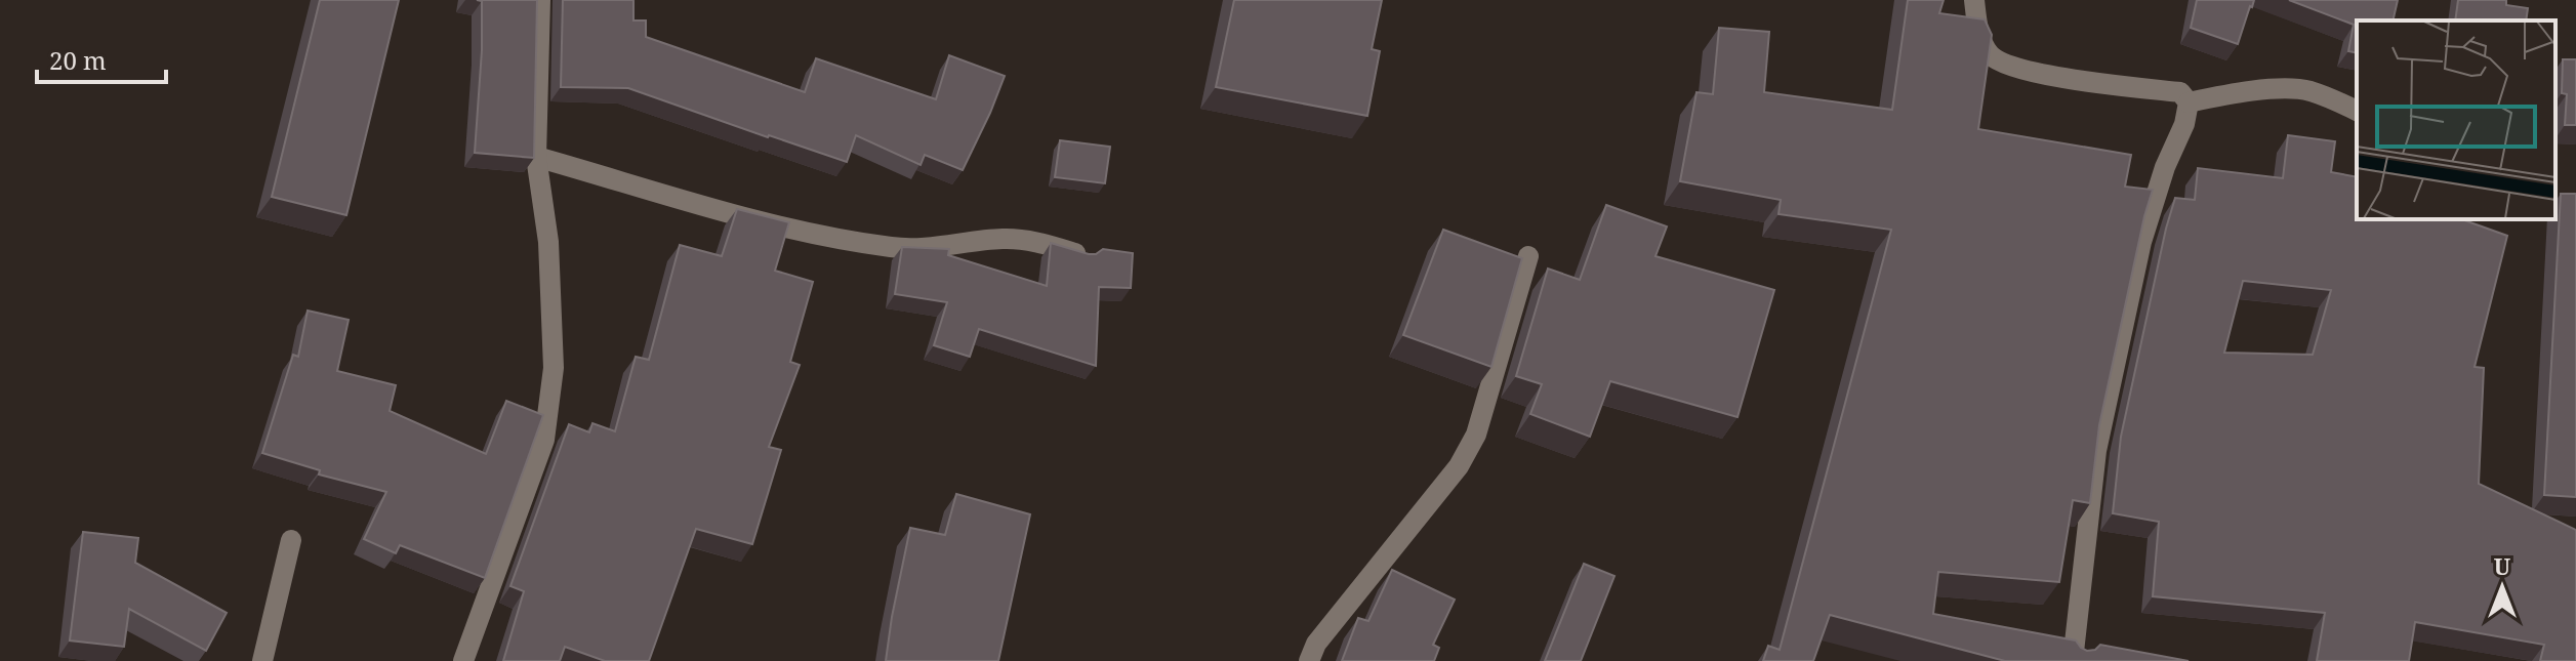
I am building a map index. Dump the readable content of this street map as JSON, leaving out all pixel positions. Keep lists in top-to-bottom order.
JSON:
{
  "scale_bar": "20 m",
  "north": "top"
}
